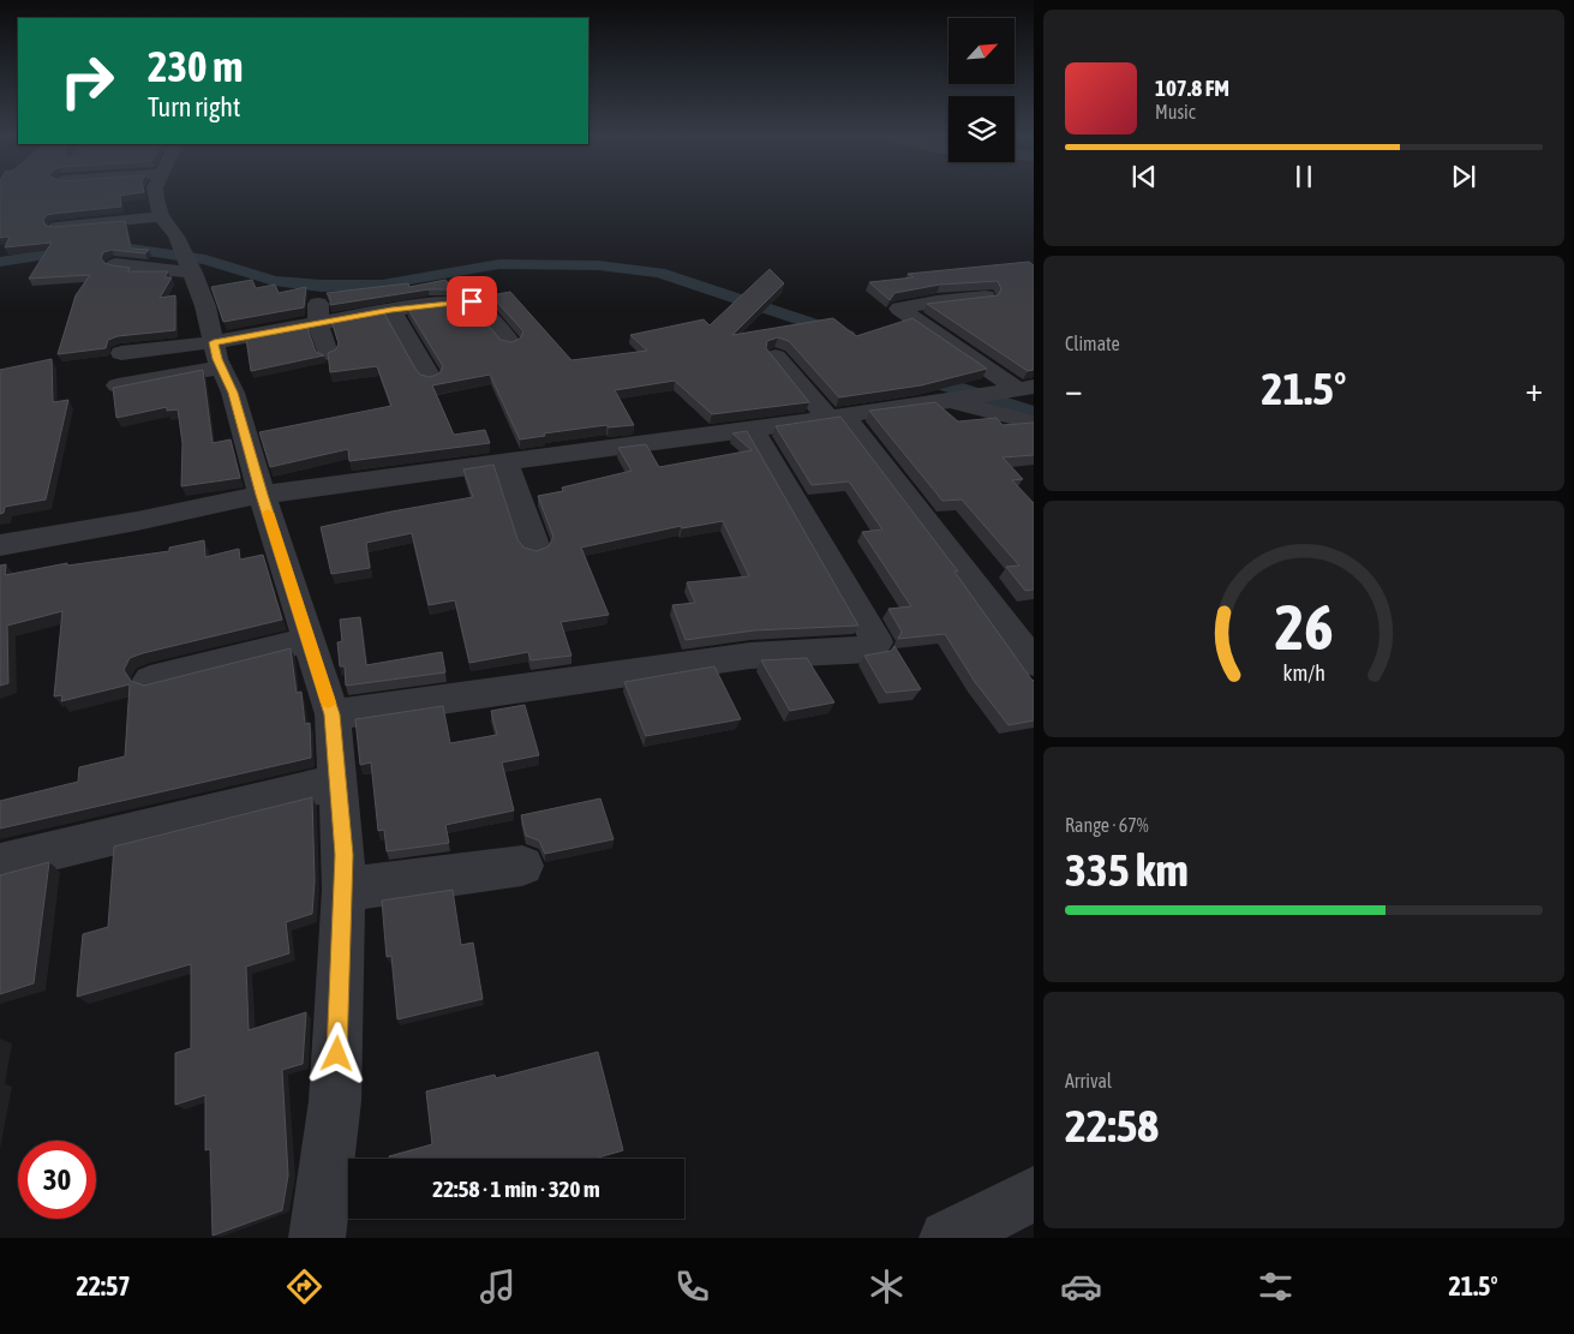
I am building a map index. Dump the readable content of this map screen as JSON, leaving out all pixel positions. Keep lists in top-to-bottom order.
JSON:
{
  "north": "top right",
  "page": {
    "turn": ["230 m", "Turn right"],
    "song": ["107.8 FM", "Music"],
    "tile": [
      "Climate",
      ["Range · 67%", "335 km"],
      ["Arrival", "22:58"]
    ],
    "heat": ["−", "21.5°", "+"],
    "limit": "30",
    "trip": "22:58 · 1 min · 320 m",
    "tabs": ["22:57", "21.5°"],
    "gauge": ["26", "km/h"]
  }
}
